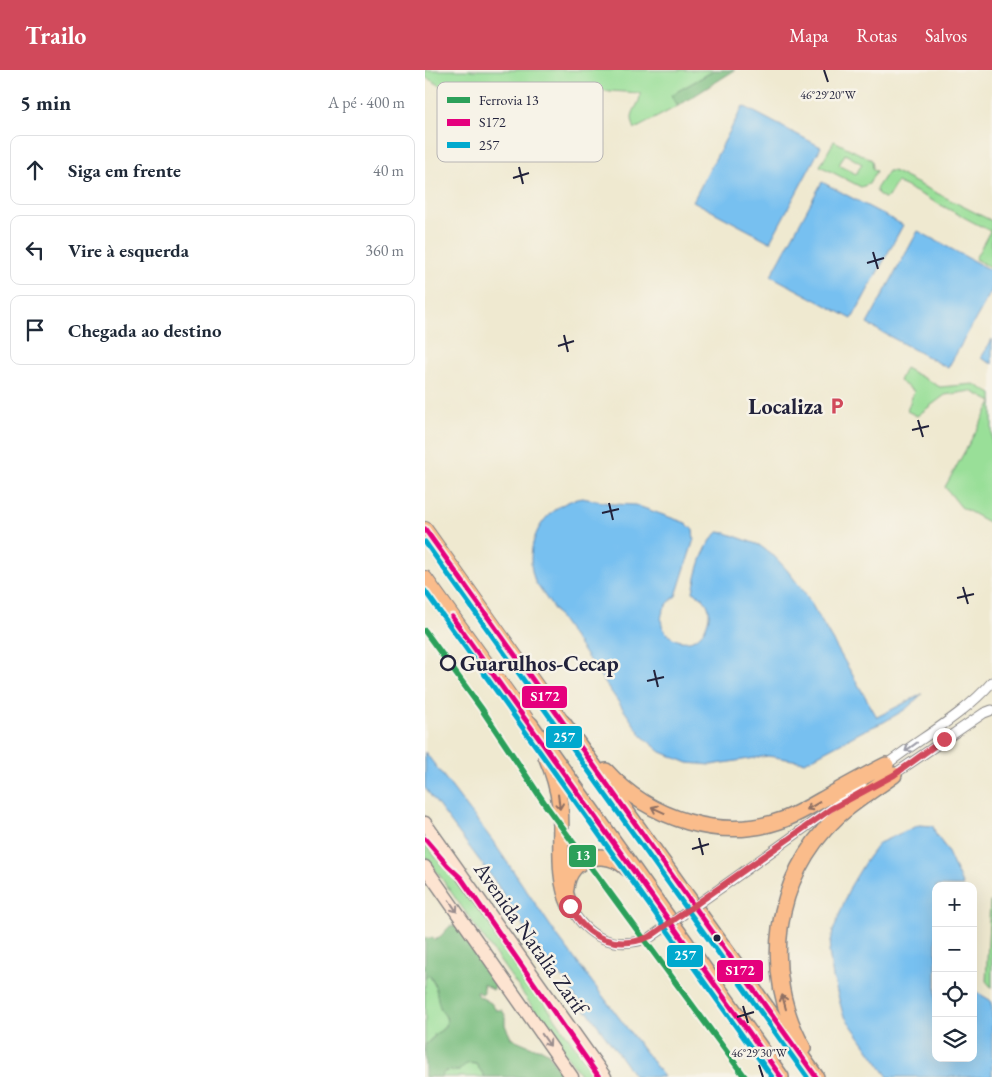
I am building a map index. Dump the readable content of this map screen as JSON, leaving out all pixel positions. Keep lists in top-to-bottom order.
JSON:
{
  "streets": {
    "main road": ["Avenida Natalia Zarif"]
  },
  "places": {
    "parking": ["Localiza"],
    "other": ["Guarulhos-Cecap"]
  },
  "lines": ["transit line S172", "transit line 257", "rail line 13"],
  "legend": ["Ferrovia 13", "S172", "257"],
  "page": {
    "header": "Trailo",
    "nav": ["Mapa", "Rotas", "Salvos"],
    "heading": ["5 min", "A pé · 400 m"],
    "list": [
      ["Siga em frente", "40 m"],
      ["Vire à esquerda", "360 m"],
      "Chegada ao destino"
    ],
    "map_buttons": ["+", "−"]
  },
  "coordinates": ["46°29'20\"W", "46°29'30\"W"]
}
